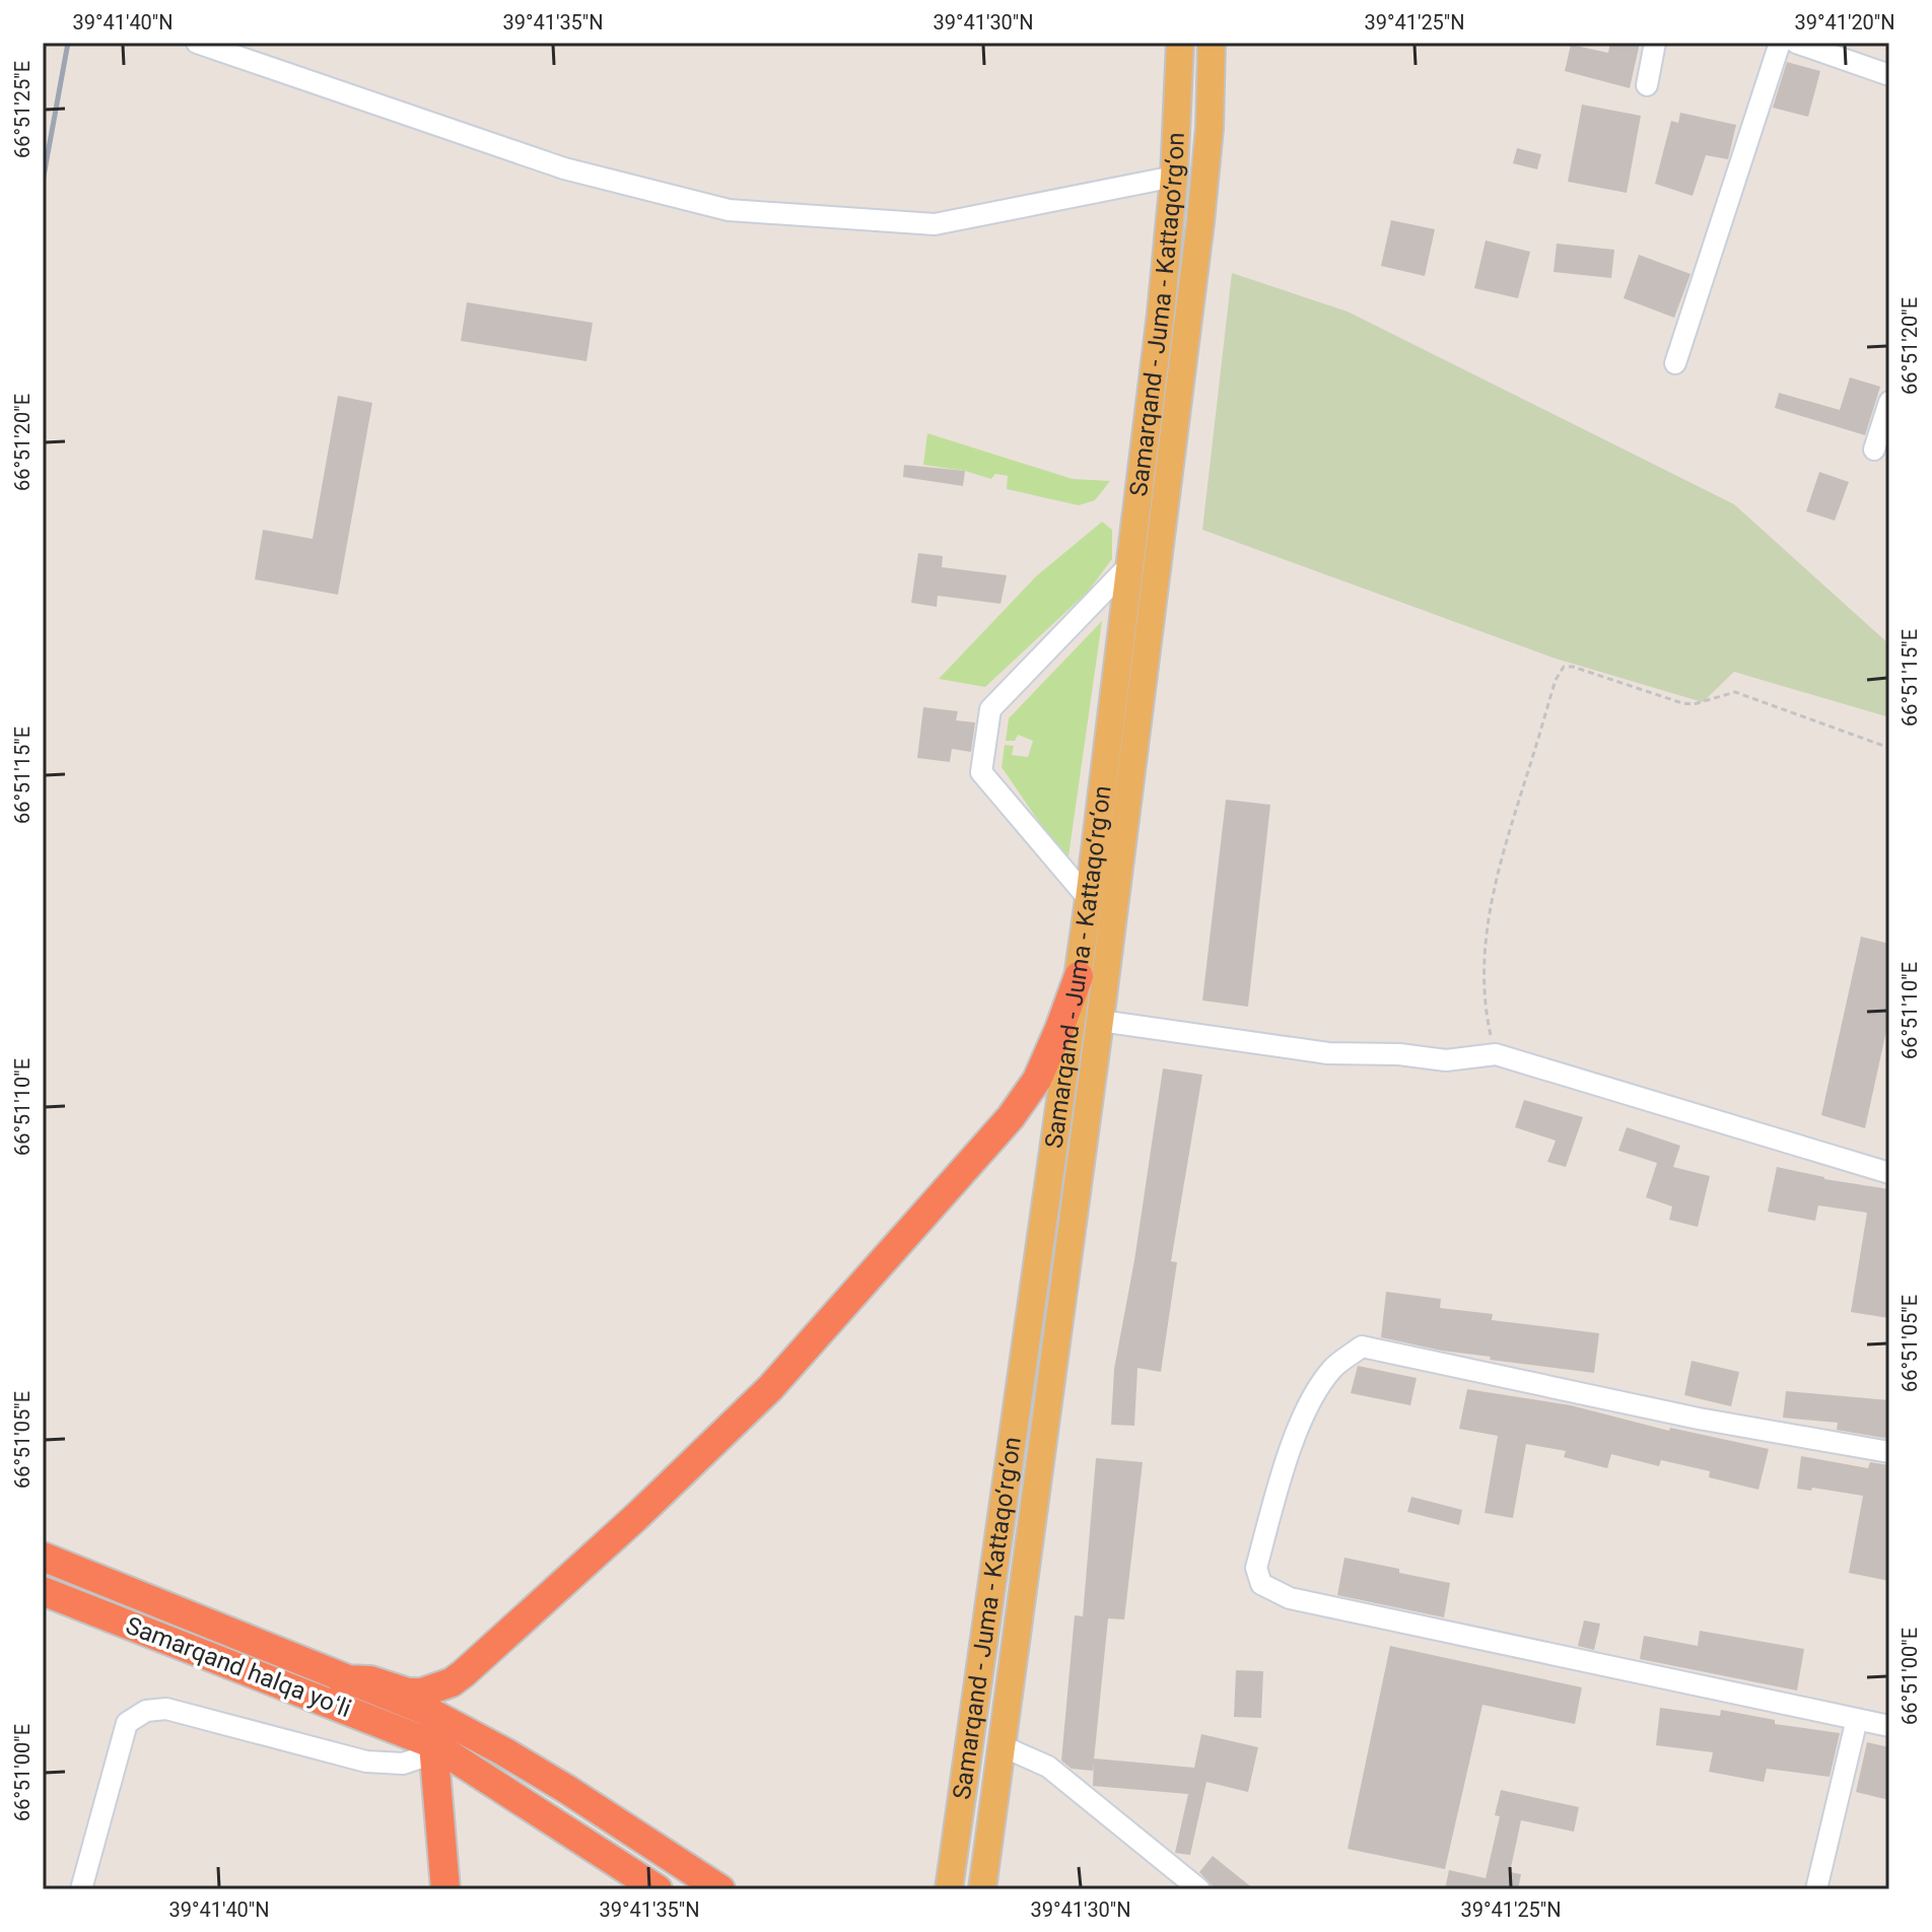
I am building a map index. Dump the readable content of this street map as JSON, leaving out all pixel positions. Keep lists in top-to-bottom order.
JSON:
{
  "streets": {
    "highway": ["Samarqand halqa yoʻli"],
    "main road": ["Samarqand - Juma - Kattaqo‘rg‘on"]
  },
  "coordinates": [
    "39°41'40\"N",
    "39°41'35\"N",
    "39°41'30\"N",
    "39°41'25\"N",
    "39°41'20\"N",
    "66°51'25\"E",
    "66°51'20\"E",
    "66°51'15\"E",
    "66°51'10\"E",
    "66°51'05\"E",
    "66°51'00\"E"
  ]
}
